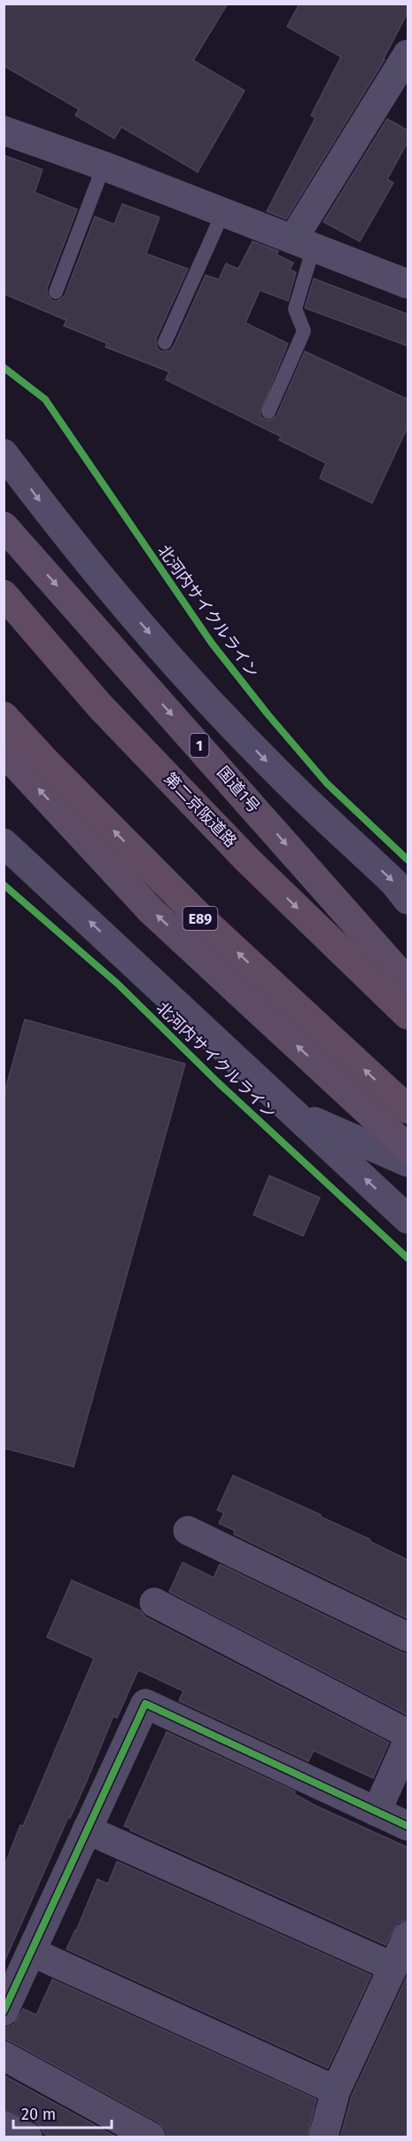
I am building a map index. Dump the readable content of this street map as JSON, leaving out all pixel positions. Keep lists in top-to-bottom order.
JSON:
{
  "streets": {
    "highway": [
      "1",
      "国道1号",
      "第二京阪道路",
      "E89"
    ],
    "cycle path": ["北河内サイクルライン"]
  },
  "scale_bar": "20 m"
}
